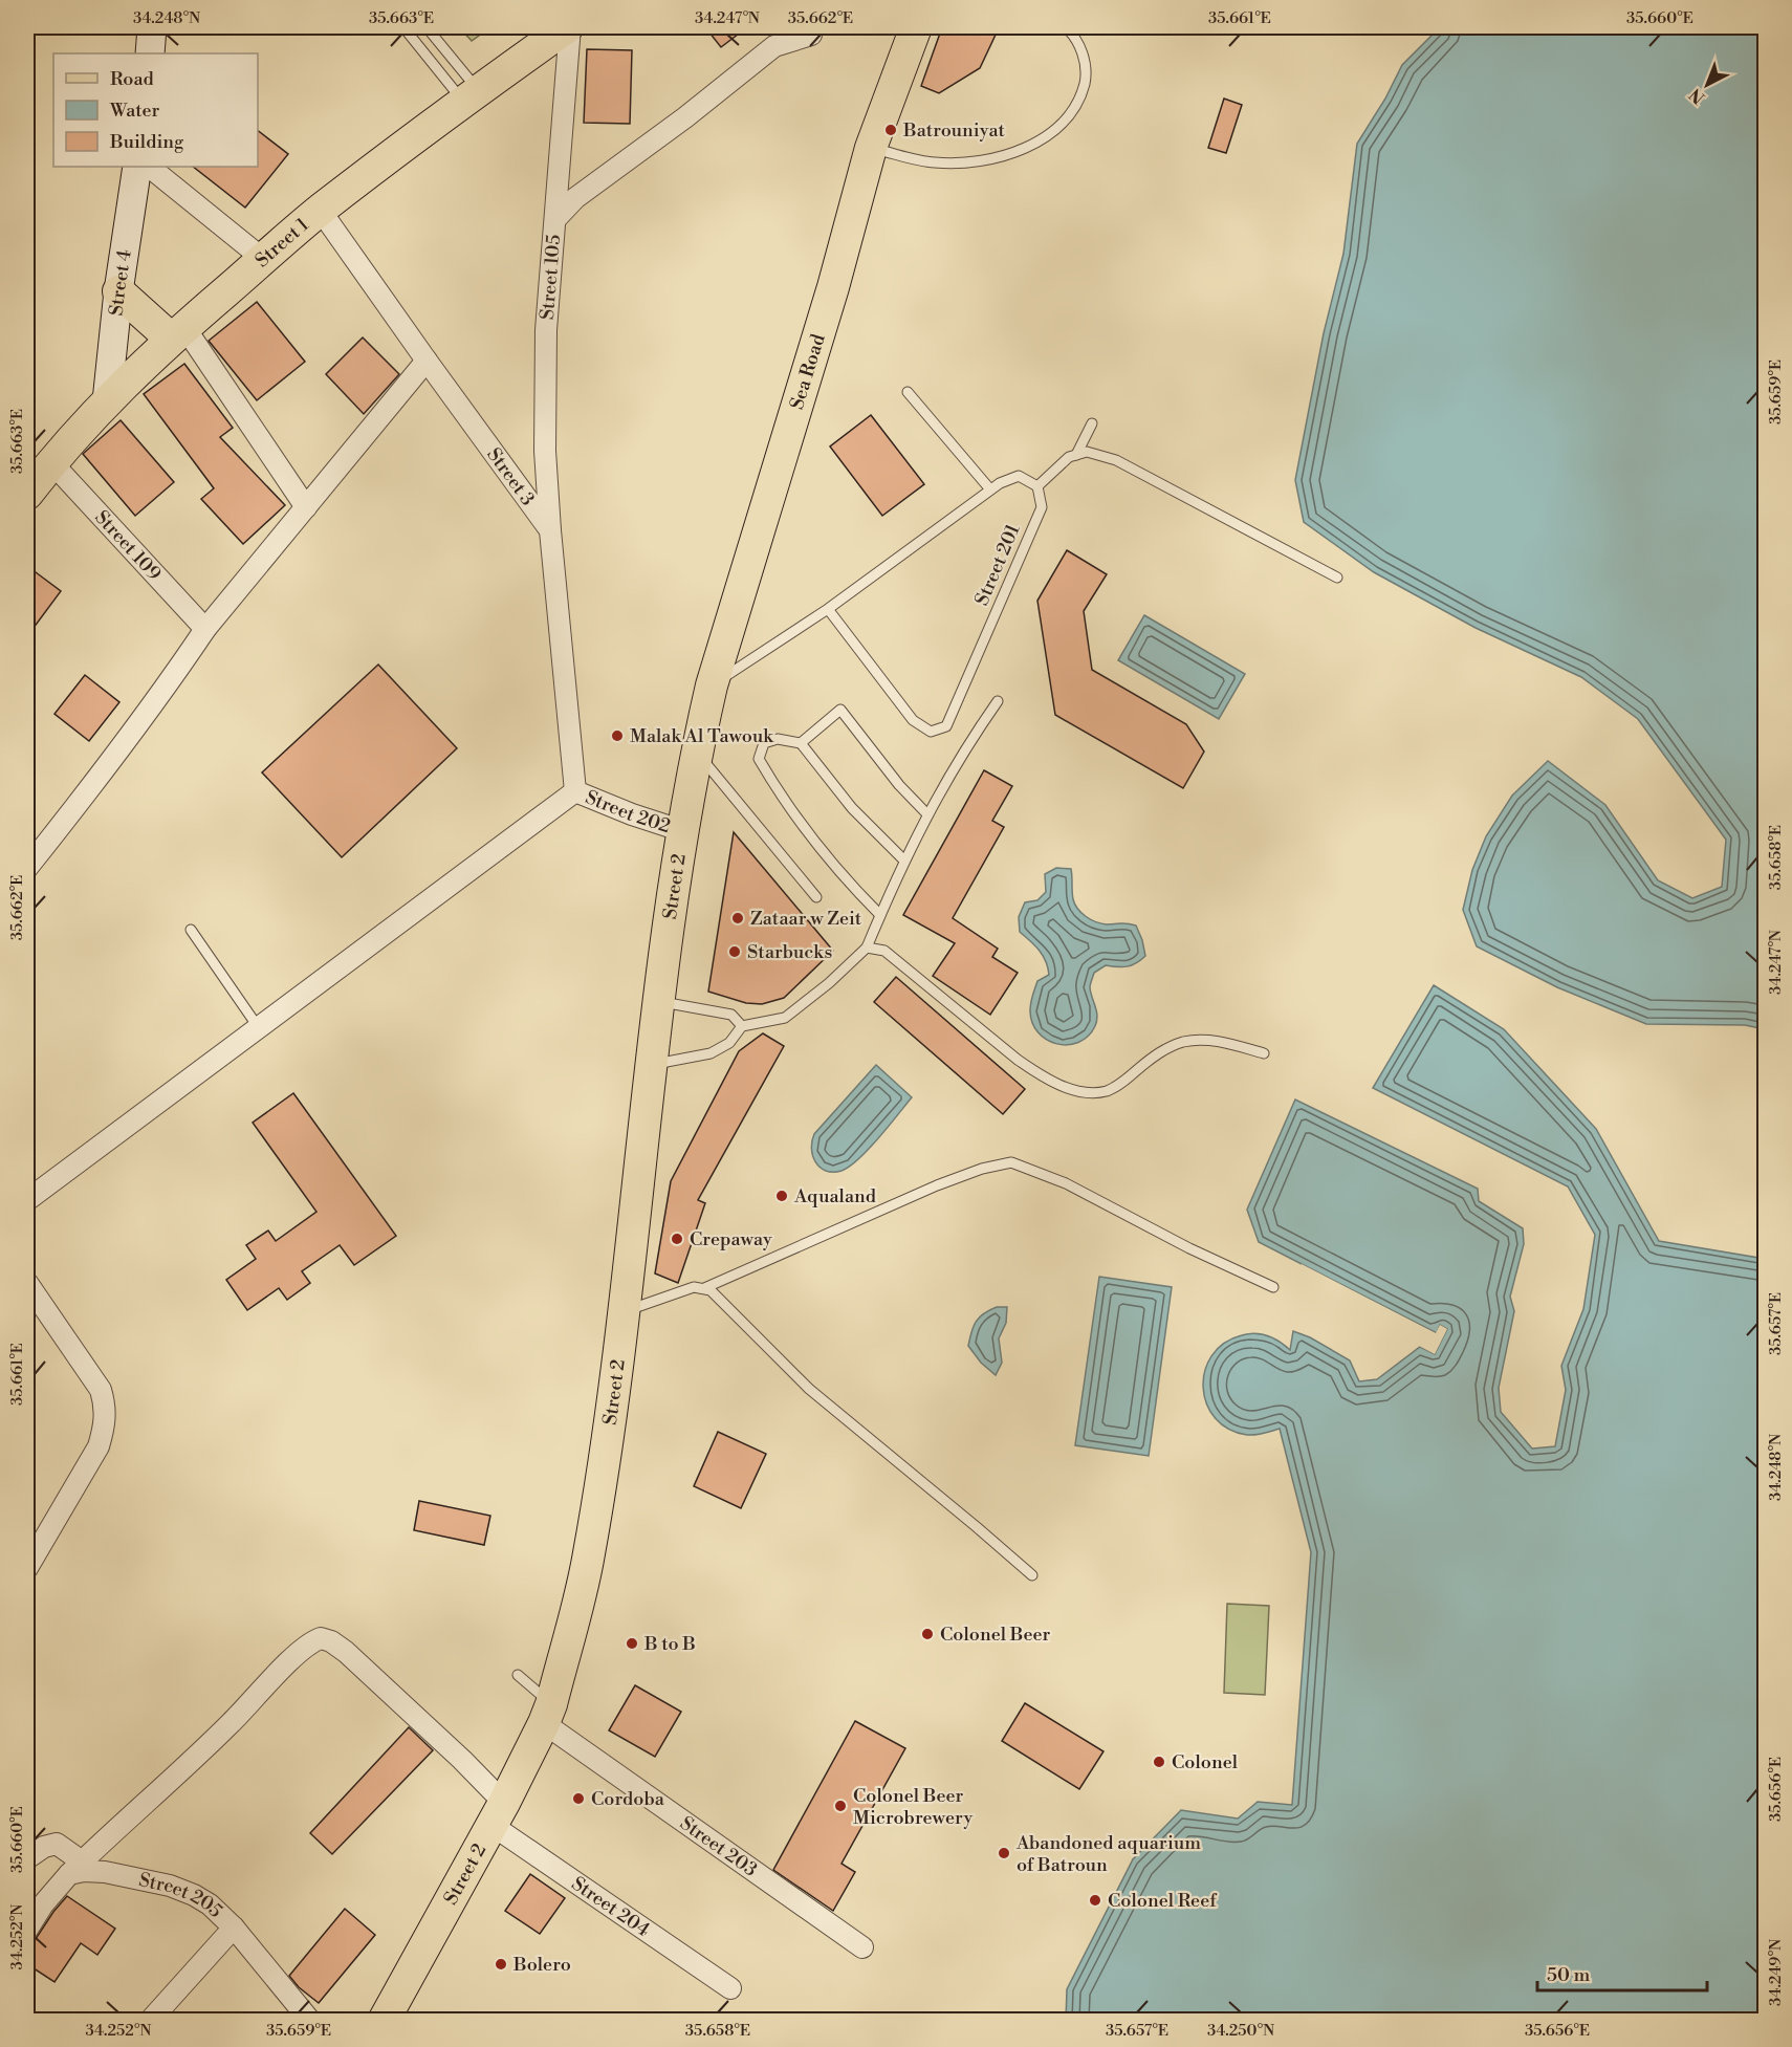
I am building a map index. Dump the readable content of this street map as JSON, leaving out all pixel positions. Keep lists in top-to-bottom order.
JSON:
{
  "streets": {
    "main road": [
      "Street 1",
      "Street 4",
      "Sea Road",
      "Street 2"
    ],
    "street": [
      "Street 105",
      "Street 3",
      "Street 109",
      "Street 202",
      "Street 203",
      "Street 205",
      "Street 204"
    ],
    "lane": ["Street 201"]
  },
  "crossings": [
    ["Street 1", "Street 105"],
    ["Street 1", "Street 4"],
    ["Street 1", "Street 3"],
    ["Street 1", "Street 109"],
    ["Street 105", "Street 3"],
    ["Sea Road", "Street 2"],
    ["Street 202", "Street 2"],
    ["Street 2", "Street 203"],
    ["Street 2", "Street 204"],
    ["Street 205", "Street 204"]
  ],
  "places": [
    "Batrouniyat",
    "Malak Al Tawouk",
    "Zataar w Zeit",
    "Starbucks",
    "Aqualand",
    "Crepaway",
    "Colonel Beer",
    "B to B",
    "Colonel",
    "Cordoba",
    "Colonel Beer Microbrewery",
    "Abandoned aquarium of Batroun",
    "Colonel Reef",
    "Bolero"
  ],
  "legend": ["Road", "Water", "Building"],
  "scale_bar": "50 m",
  "north": "bottom left",
  "coordinates": [
    "34.248°N",
    "35.663°E",
    "34.247°N",
    "35.662°E",
    "35.661°E",
    "35.660°E",
    "35.659°E",
    "35.658°E",
    "35.657°E",
    "35.656°E",
    "34.252°N",
    "34.249°N",
    "34.250°N"
  ]
}
